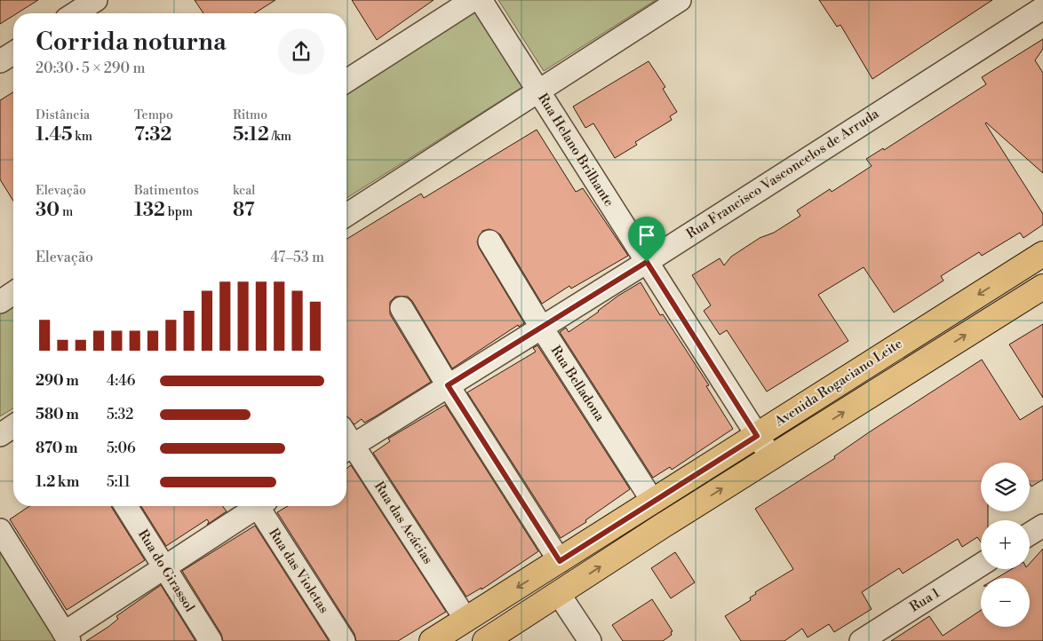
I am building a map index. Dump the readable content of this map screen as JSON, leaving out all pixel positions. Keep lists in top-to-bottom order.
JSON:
{
  "streets": {
    "main road": ["Avenida Rogaciano Leite"],
    "street": [
      "Rua Helano Brilhante",
      "Rua Francisco Vasconcelos de Arruda",
      "Rua Belladona",
      "Rua das Acácias",
      "Rua do Girassol",
      "Rua das Violetas",
      "Rua 1"
    ]
  },
  "crossings": [
    ["Rua Helano Brilhante", "Rua Francisco Vasconcelos de Arruda"],
    ["Rua Helano Brilhante", "Avenida Rogaciano Leite"],
    ["Rua Francisco Vasconcelos de Arruda", "Rua Belladona"],
    ["Rua Francisco Vasconcelos de Arruda", "Rua das Acácias"],
    ["Avenida Rogaciano Leite", "Rua Belladona"],
    ["Avenida Rogaciano Leite", "Rua das Acácias"]
  ],
  "page": {
    "heading": ["Corrida noturna", "20:30 · 5 × 290 m"],
    "stats": [
      ["Distância", "1.45 km"],
      ["Tempo", "7:32"],
      ["Ritmo", "5:12 /km"],
      ["Elevação", "30 m"],
      ["Batimentos", "132 bpm"],
      ["kcal", "87"]
    ],
    "chart": ["Elevação", "47–53 m"],
    "list": [
      {
        "name": "290 m",
        "note": "4:46"
      },
      {
        "name": "580 m",
        "note": "5:32"
      },
      {
        "name": "870 m",
        "note": "5:06"
      },
      {
        "name": "1.2 km",
        "note": "5:11"
      }
    ],
    "map_buttons": ["+", "−"]
  }
}
